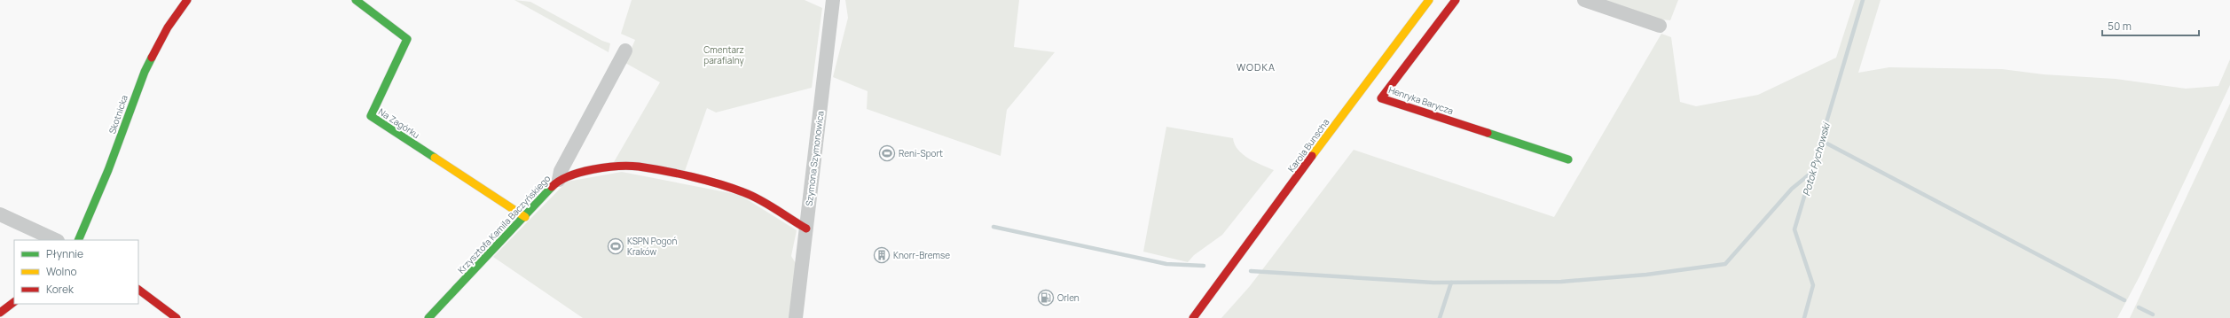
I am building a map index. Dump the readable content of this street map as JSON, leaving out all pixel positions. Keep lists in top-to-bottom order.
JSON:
{
  "streets": {
    "street": [
      "Henryka Barycza",
      "Skotnicka",
      "Na Zagórku",
      "Karola Bunscha",
      "Szymona Szymonowica",
      "Krzysztofa Kamila Baczyńskiego"
    ]
  },
  "crossings": [
    ["Na Zagórku", "Krzysztofa Kamila Baczyńskiego"],
    ["Szymona Szymonowica", "Krzysztofa Kamila Baczyńskiego"]
  ],
  "districts": ["WODKA"],
  "water": ["Potok Pychowski"],
  "parks": ["Cmentarz parafialny"],
  "places": {
    "sports": ["Reni-Sport", "KSPN Pogoń Kraków"],
    "building": ["Knorr-Bremse"],
    "fuel station": ["Orlen"]
  },
  "legend": ["Płynnie", "Wolno", "Korek"],
  "scale_bar": "50 m"
}
